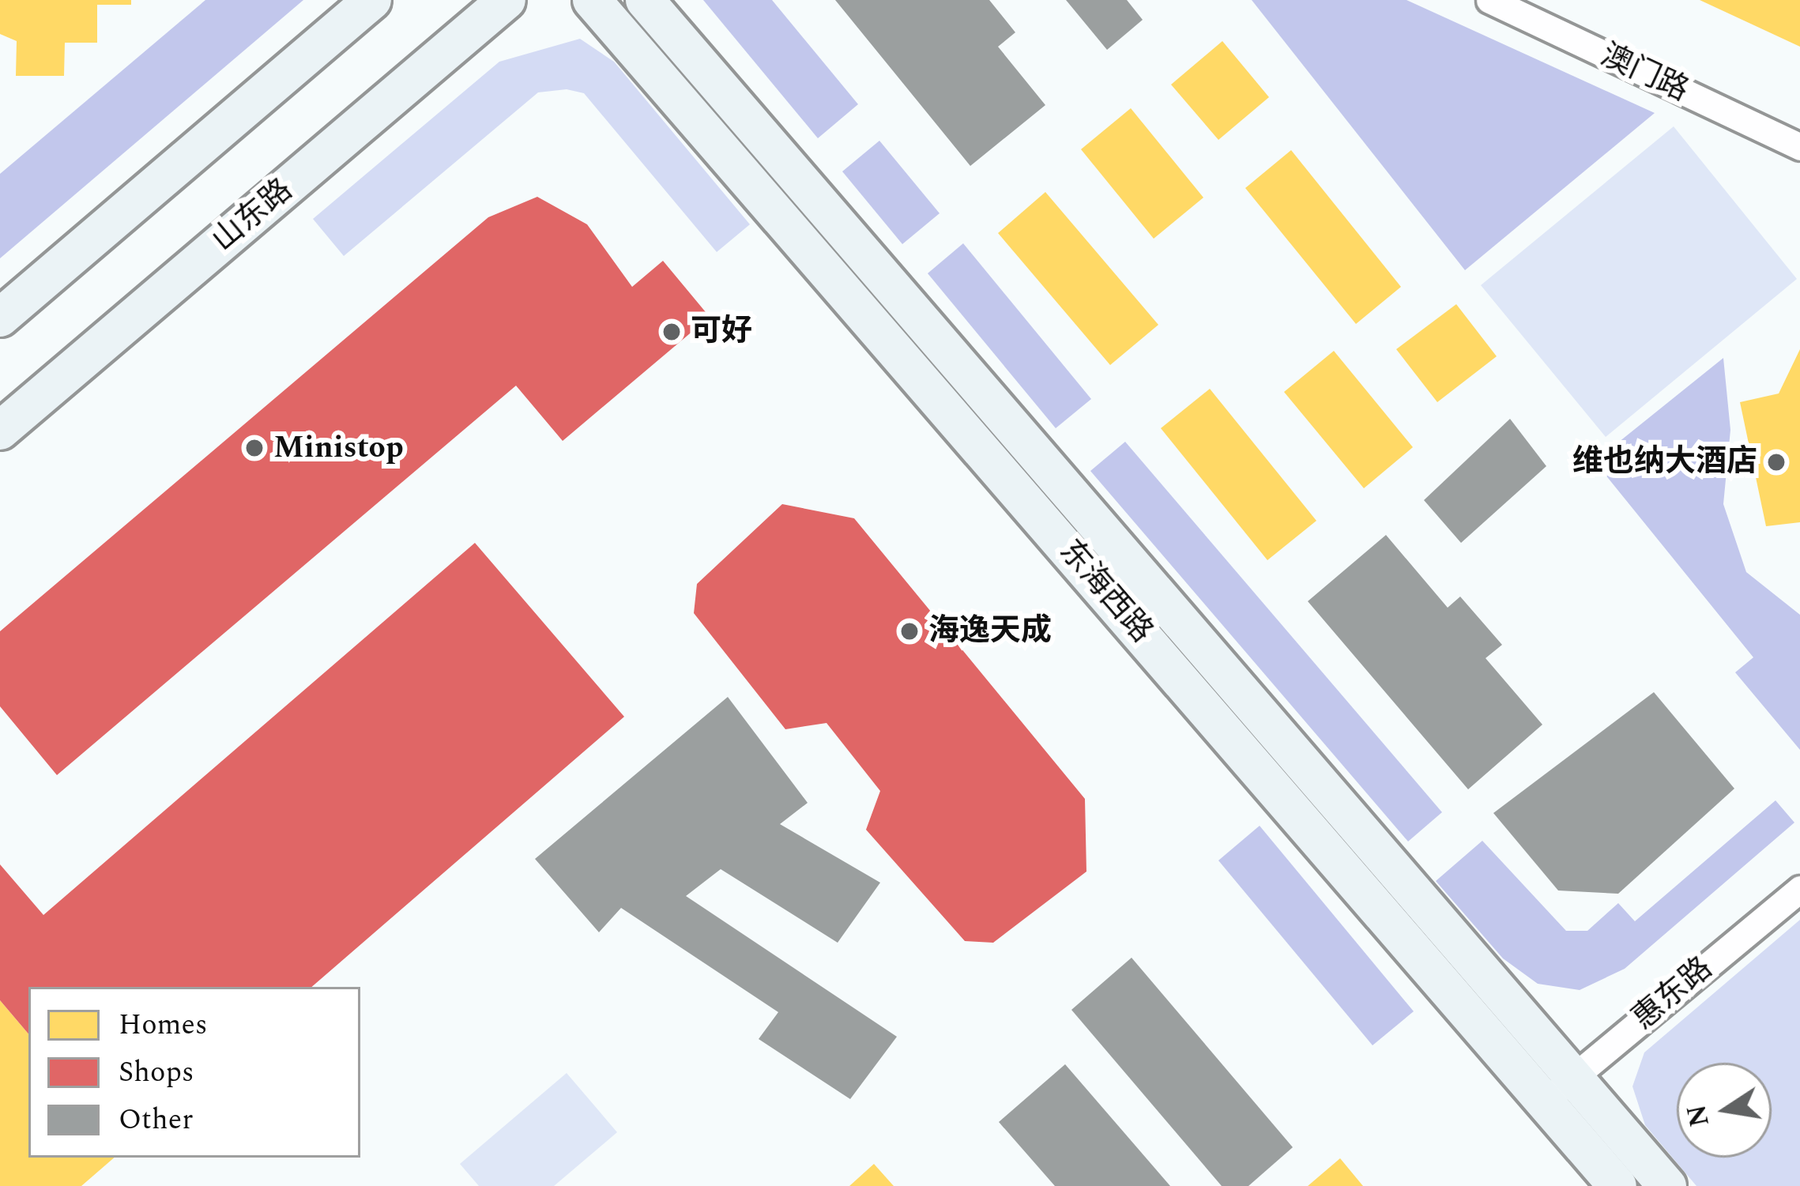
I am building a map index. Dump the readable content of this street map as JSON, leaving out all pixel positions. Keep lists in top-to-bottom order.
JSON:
{
  "streets": {
    "main road": ["山东路", "东海西路"],
    "street": ["澳门路", "惠东路"]
  },
  "crossings": [
    ["东海西路", "惠东路"]
  ],
  "places": [
    "可好",
    "Ministop",
    "维也纳大酒店",
    "海逸天成"
  ],
  "legend": ["Homes", "Shops", "Other"],
  "north": "left"
}
